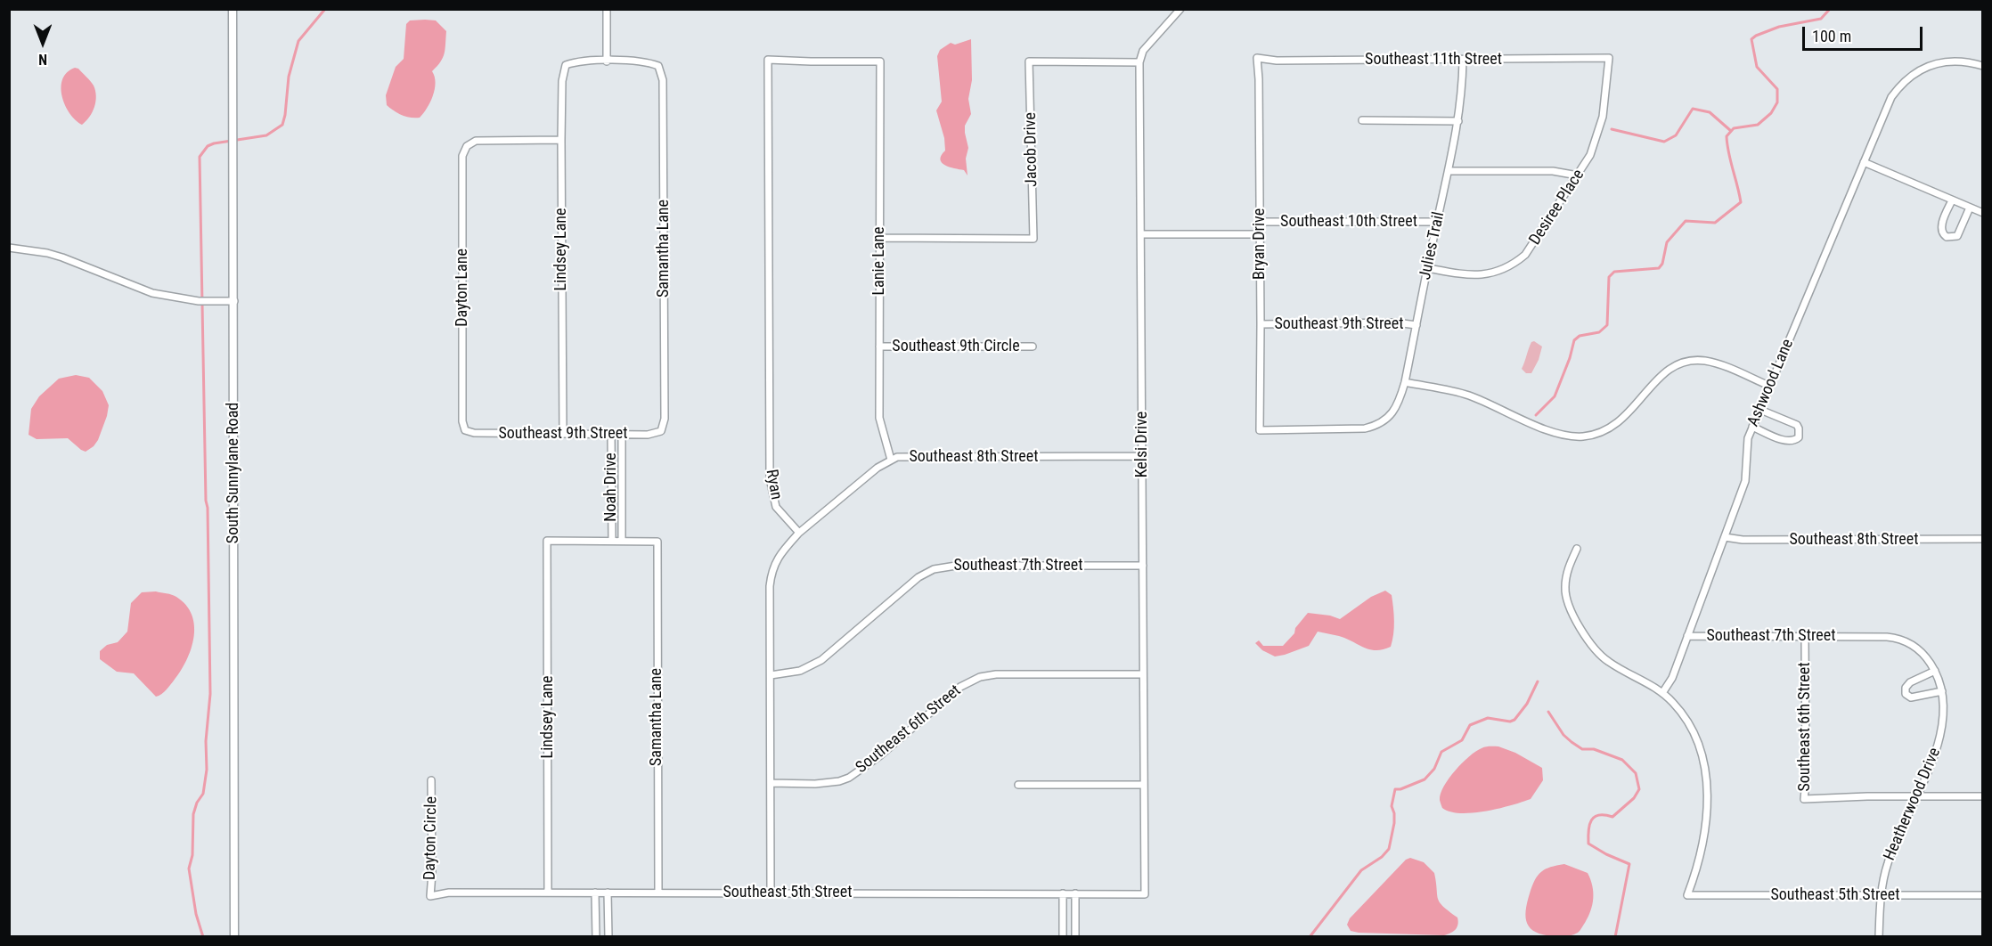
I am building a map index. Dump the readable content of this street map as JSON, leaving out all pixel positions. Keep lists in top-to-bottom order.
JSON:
{
  "streets": {
    "street": [
      "Southeast 11th Street",
      "Jacob Drive",
      "Desiree Place",
      "Southeast 10th Street",
      "Bryan Drive",
      "Julies Trail",
      "Samantha Lane",
      "Lindsey Lane",
      "Lanie Lane",
      "Dayton Lane",
      "Southeast 9th Street",
      "Southeast 9th Circle",
      "Ashwood Lane",
      "Kelsi Drive",
      "Southeast 8th Street",
      "South Sunnylane Road",
      "Ryan",
      "Noah Drive",
      "Southeast 7th Street",
      "Southeast 6th Street",
      "Heatherwood Drive",
      "Dayton Circle",
      "Southeast 5th Street"
    ]
  },
  "crossings": [
    ["Southeast 11th Street", "Desiree Place"],
    ["Southeast 11th Street", "Bryan Drive"],
    ["Southeast 11th Street", "Julies Trail"],
    ["Jacob Drive", "Lanie Lane"],
    ["Jacob Drive", "Kelsi Drive"],
    ["Desiree Place", "Julies Trail"],
    ["Southeast 10th Street", "Bryan Drive"],
    ["Southeast 10th Street", "Julies Trail"],
    ["Southeast 10th Street", "Kelsi Drive"],
    ["Bryan Drive", "Julies Trail"],
    ["Bryan Drive", "Southeast 9th Street"],
    ["Julies Trail", "Southeast 9th Street"],
    ["Samantha Lane", "Lindsey Lane"],
    ["Samantha Lane", "Southeast 9th Street"],
    ["Samantha Lane", "Noah Drive"],
    ["Samantha Lane", "Southeast 5th Street"],
    ["Lindsey Lane", "Dayton Lane"],
    ["Lindsey Lane", "Southeast 9th Street"],
    ["Lindsey Lane", "Noah Drive"],
    ["Lindsey Lane", "Southeast 5th Street"],
    ["Lanie Lane", "Southeast 9th Circle"],
    ["Lanie Lane", "Southeast 8th Street"],
    ["Lanie Lane", "Ryan"],
    ["Dayton Lane", "Southeast 9th Street"],
    ["Southeast 9th Street", "Noah Drive"],
    ["Ashwood Lane", "Southeast 8th Street"],
    ["Ashwood Lane", "Southeast 7th Street"],
    ["Ashwood Lane", "Southeast 5th Street"],
    ["Kelsi Drive", "Southeast 8th Street"],
    ["Kelsi Drive", "Southeast 7th Street"],
    ["Kelsi Drive", "Southeast 6th Street"],
    ["Kelsi Drive", "Southeast 5th Street"],
    ["Southeast 8th Street", "Ryan"],
    ["Southeast 7th Street", "Southeast 6th Street"],
    ["Southeast 7th Street", "Heatherwood Drive"],
    ["Southeast 6th Street", "Heatherwood Drive"],
    ["Heatherwood Drive", "Southeast 5th Street"],
    ["Dayton Circle", "Southeast 5th Street"]
  ],
  "scale_bar": "100 m",
  "north": "bottom"
}
